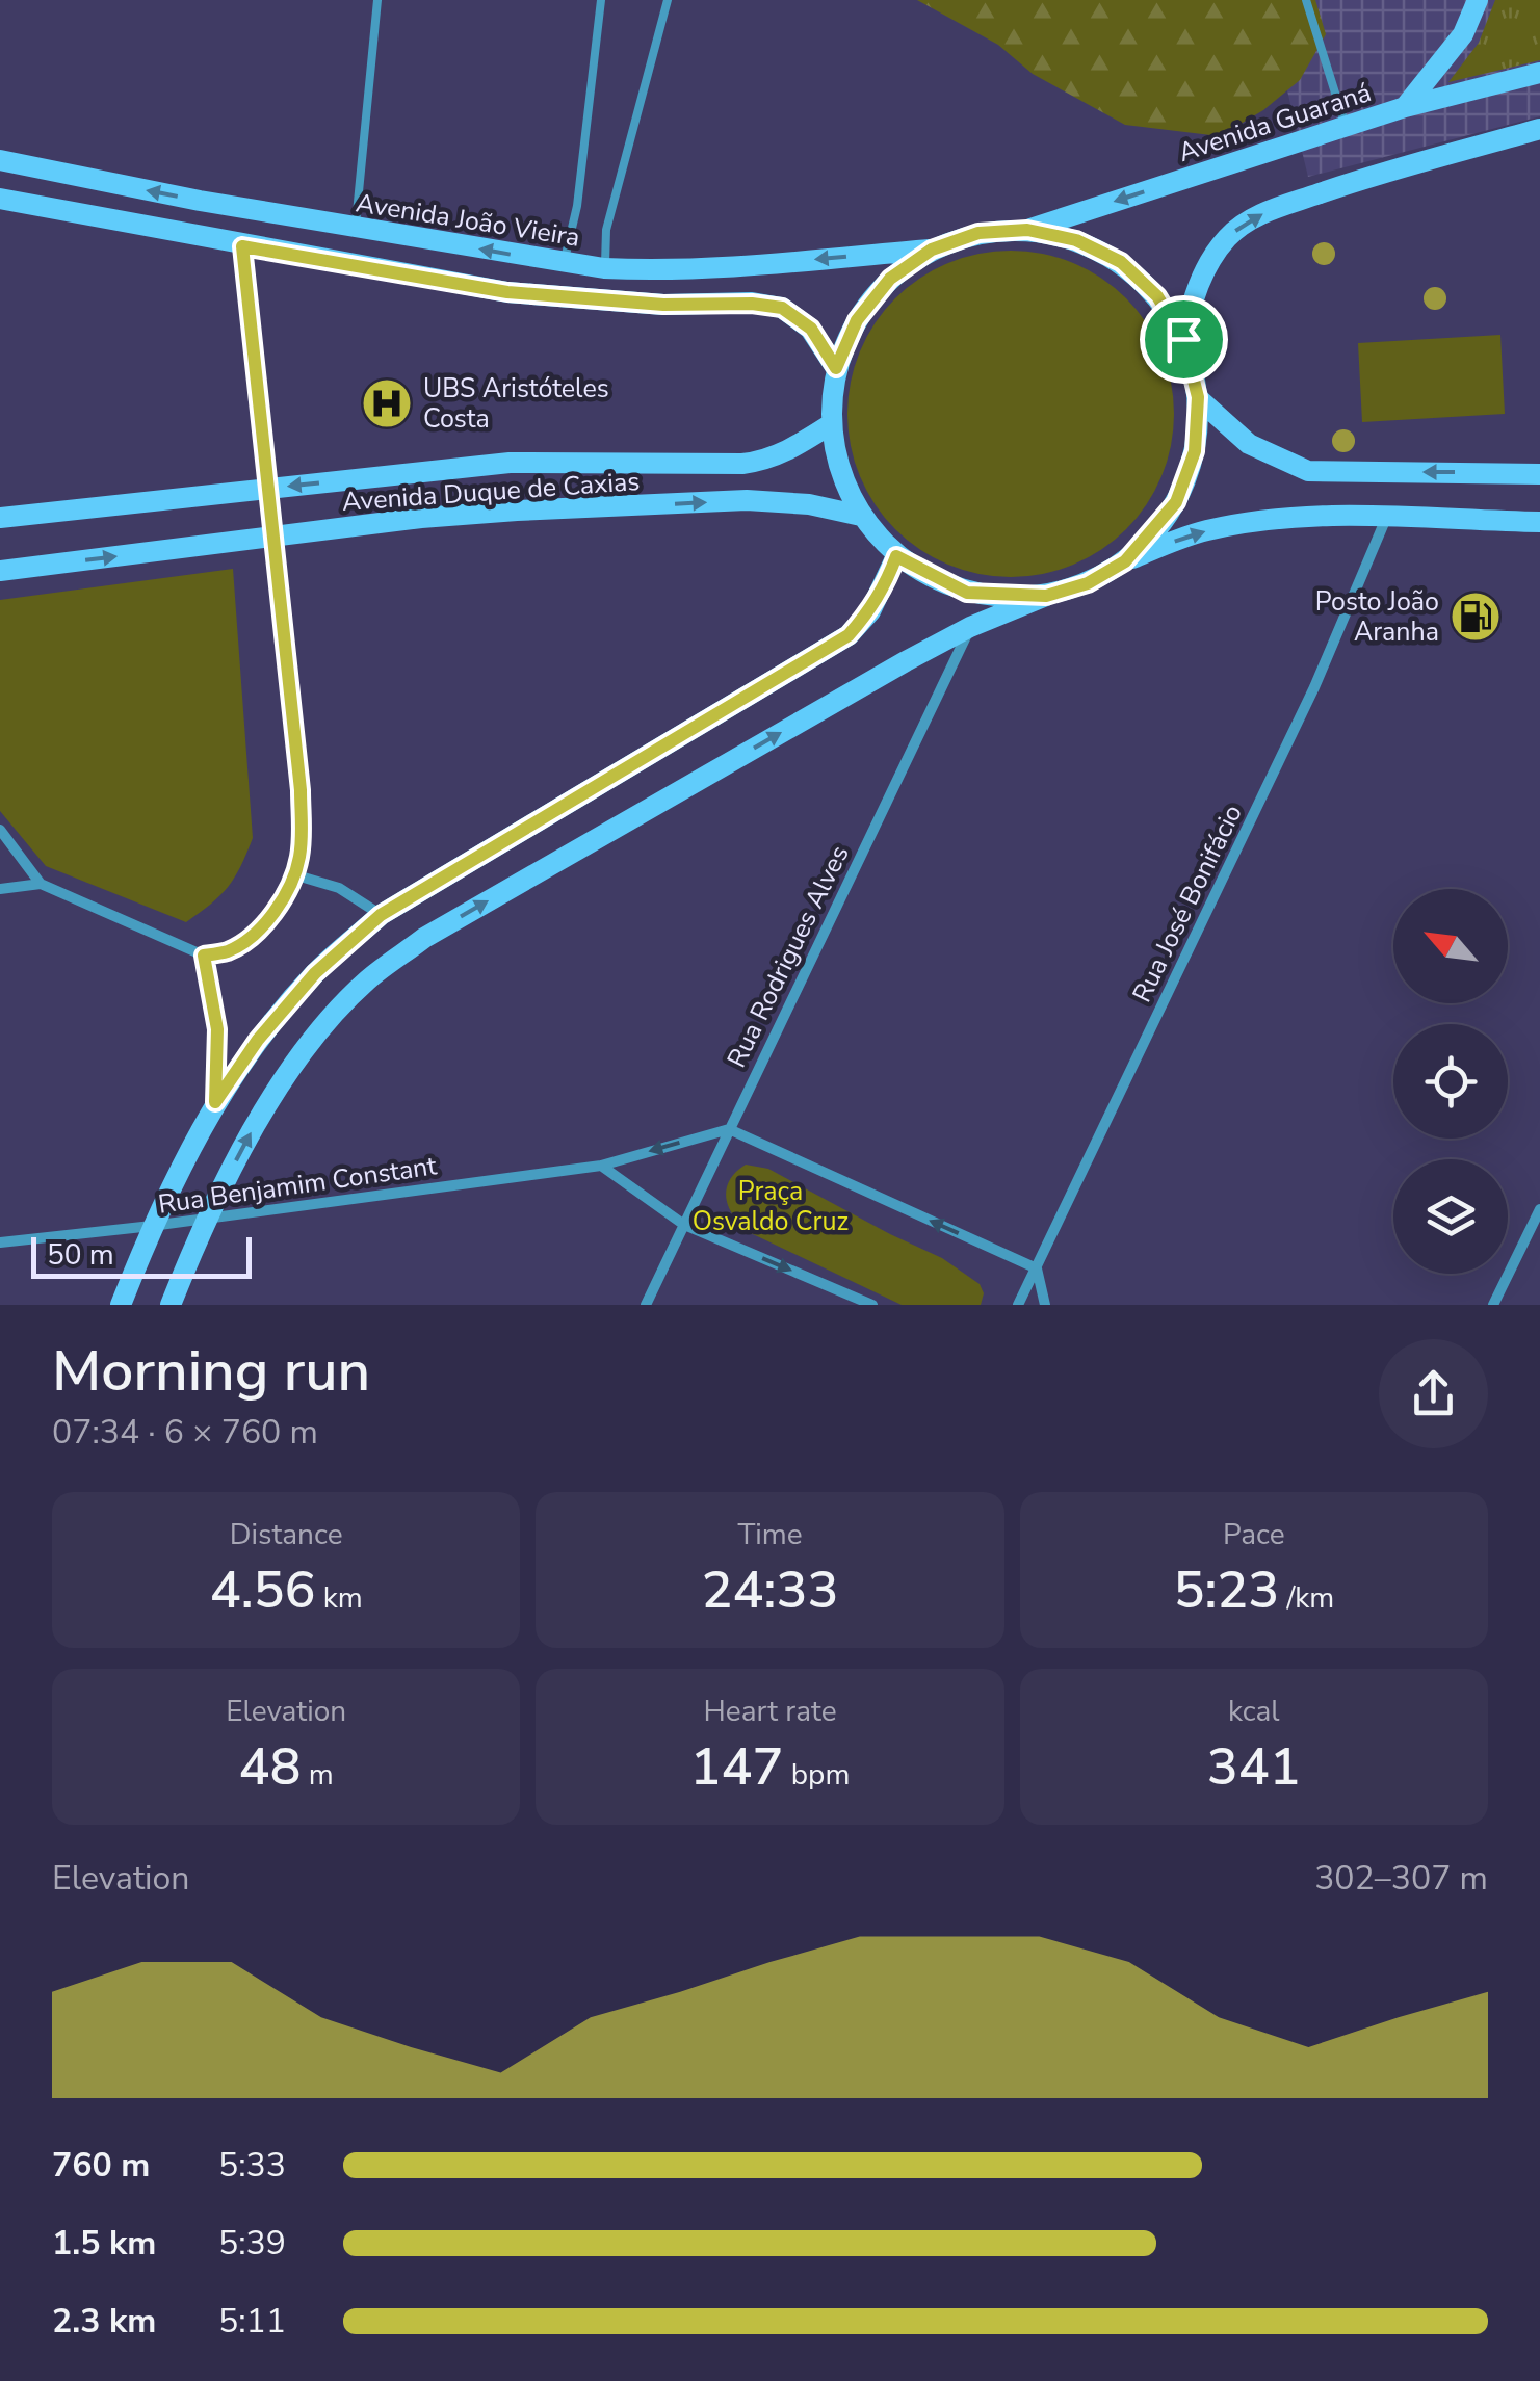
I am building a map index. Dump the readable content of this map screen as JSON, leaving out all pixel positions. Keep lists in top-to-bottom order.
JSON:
{
  "streets": {
    "street": [
      "Avenida Guaraná",
      "Avenida João Vieira",
      "Avenida Duque de Caxias",
      "Rua José Bonifácio",
      "Rua Rodrigues Alves",
      "Rua Benjamim Constant"
    ]
  },
  "crossings": [
    ["Avenida Guaraná", "Avenida João Vieira"],
    ["Avenida Guaraná", "Avenida Duque de Caxias"],
    ["Avenida João Vieira", "Avenida Duque de Caxias"],
    ["Rua Rodrigues Alves", "Rua Benjamim Constant"]
  ],
  "parks": ["Praça Osvaldo Cruz"],
  "places": {
    "hospital": ["UBS Aristóteles Costa"],
    "fuel station": ["Posto João Aranha"]
  },
  "scale_bar": "50 m",
  "north": "top left",
  "page": {
    "scale": "50 m",
    "heading": ["Morning run", "07:34 · 6 × 760 m"],
    "stats": [
      ["Distance", "4.56 km"],
      ["Time", "24:33"],
      ["Pace", "5:23 /km"],
      ["Elevation", "48 m"],
      ["Heart rate", "147 bpm"],
      ["kcal", "341"]
    ],
    "chart": ["Elevation", "302–307 m"],
    "list": [
      {
        "name": "760 m",
        "note": "5:33"
      },
      {
        "name": "1.5 km",
        "note": "5:39"
      },
      {
        "name": "2.3 km",
        "note": "5:11"
      }
    ]
  }
}
